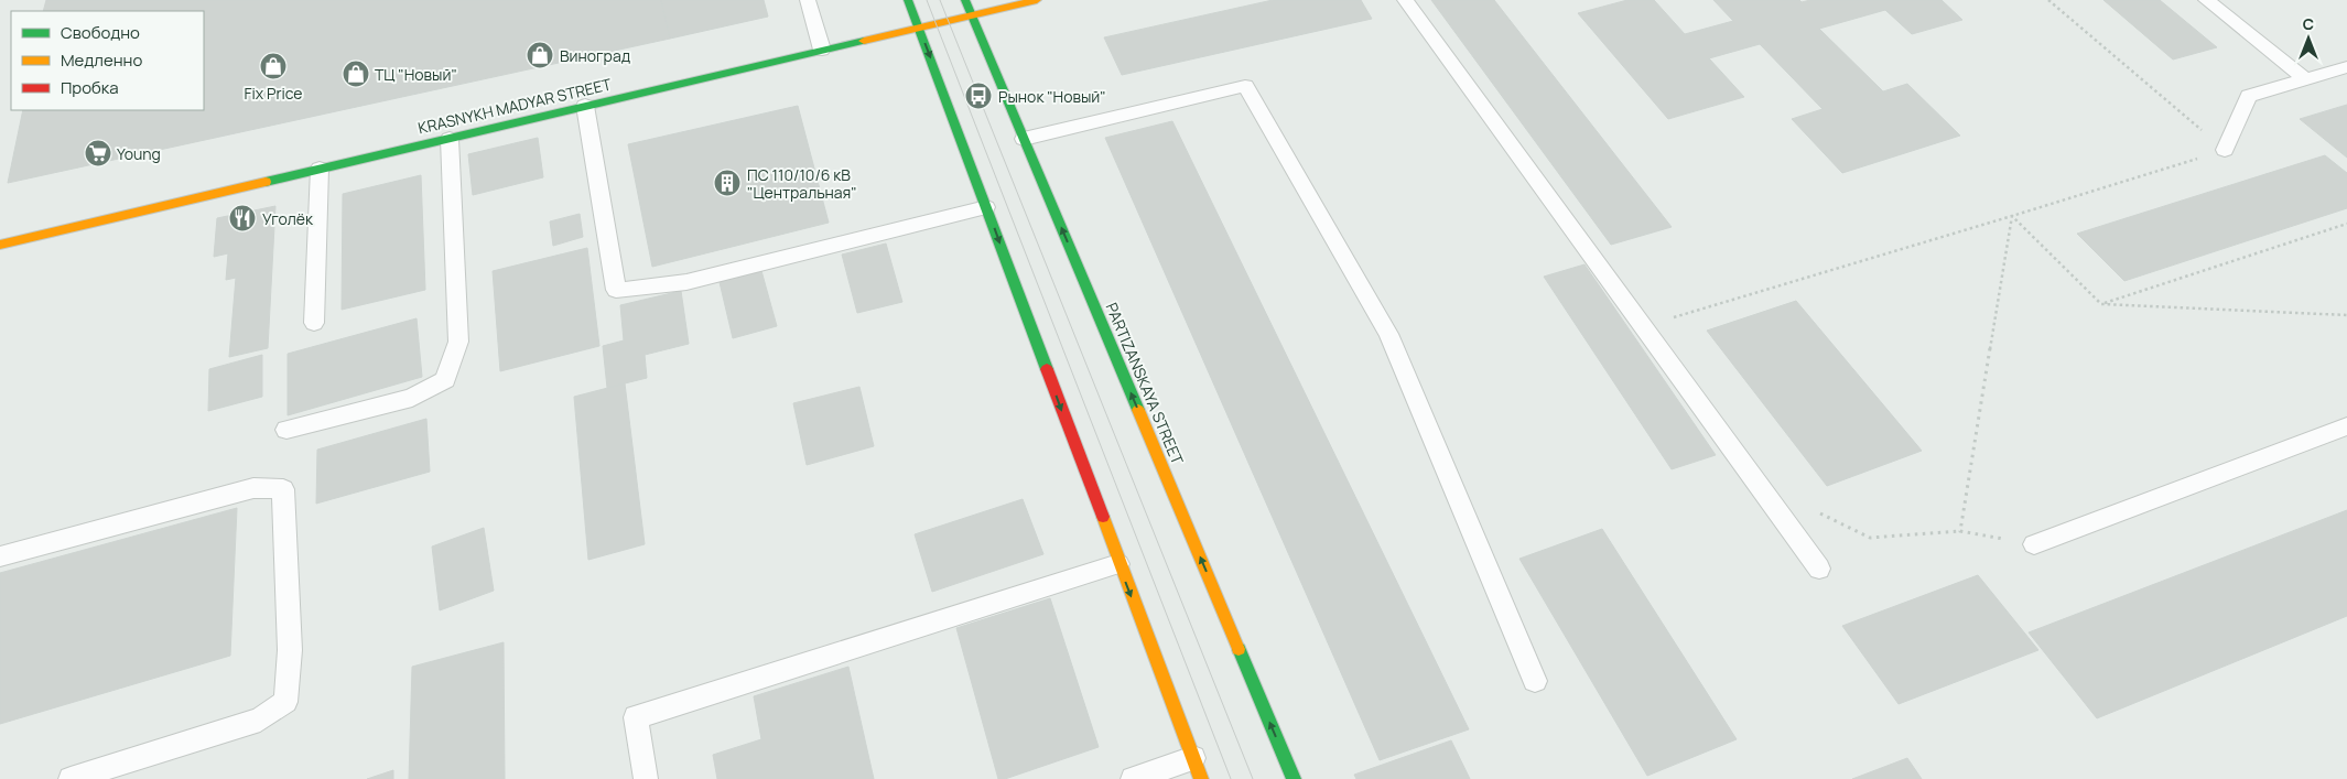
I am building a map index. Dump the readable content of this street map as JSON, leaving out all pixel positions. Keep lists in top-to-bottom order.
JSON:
{
  "streets": {
    "street": ["KRASNYKH MADYAR STREET", "PARTIZANSKAYA STREET"]
  },
  "crossings": [
    ["KRASNYKH MADYAR STREET", "PARTIZANSKAYA STREET"]
  ],
  "places": {
    "shop": ["Виноград", "Fix Price", "ТЦ \"Новый\""],
    "bus stop": ["Рынок \"Новый\""],
    "supermarket": ["Young"],
    "building": ["ПС 110/10/6 кВ \"Центральная\""],
    "restaurant": ["Уголёк"]
  },
  "legend": ["Свободно", "Медленно", "Пробка"],
  "north": "top"
}
